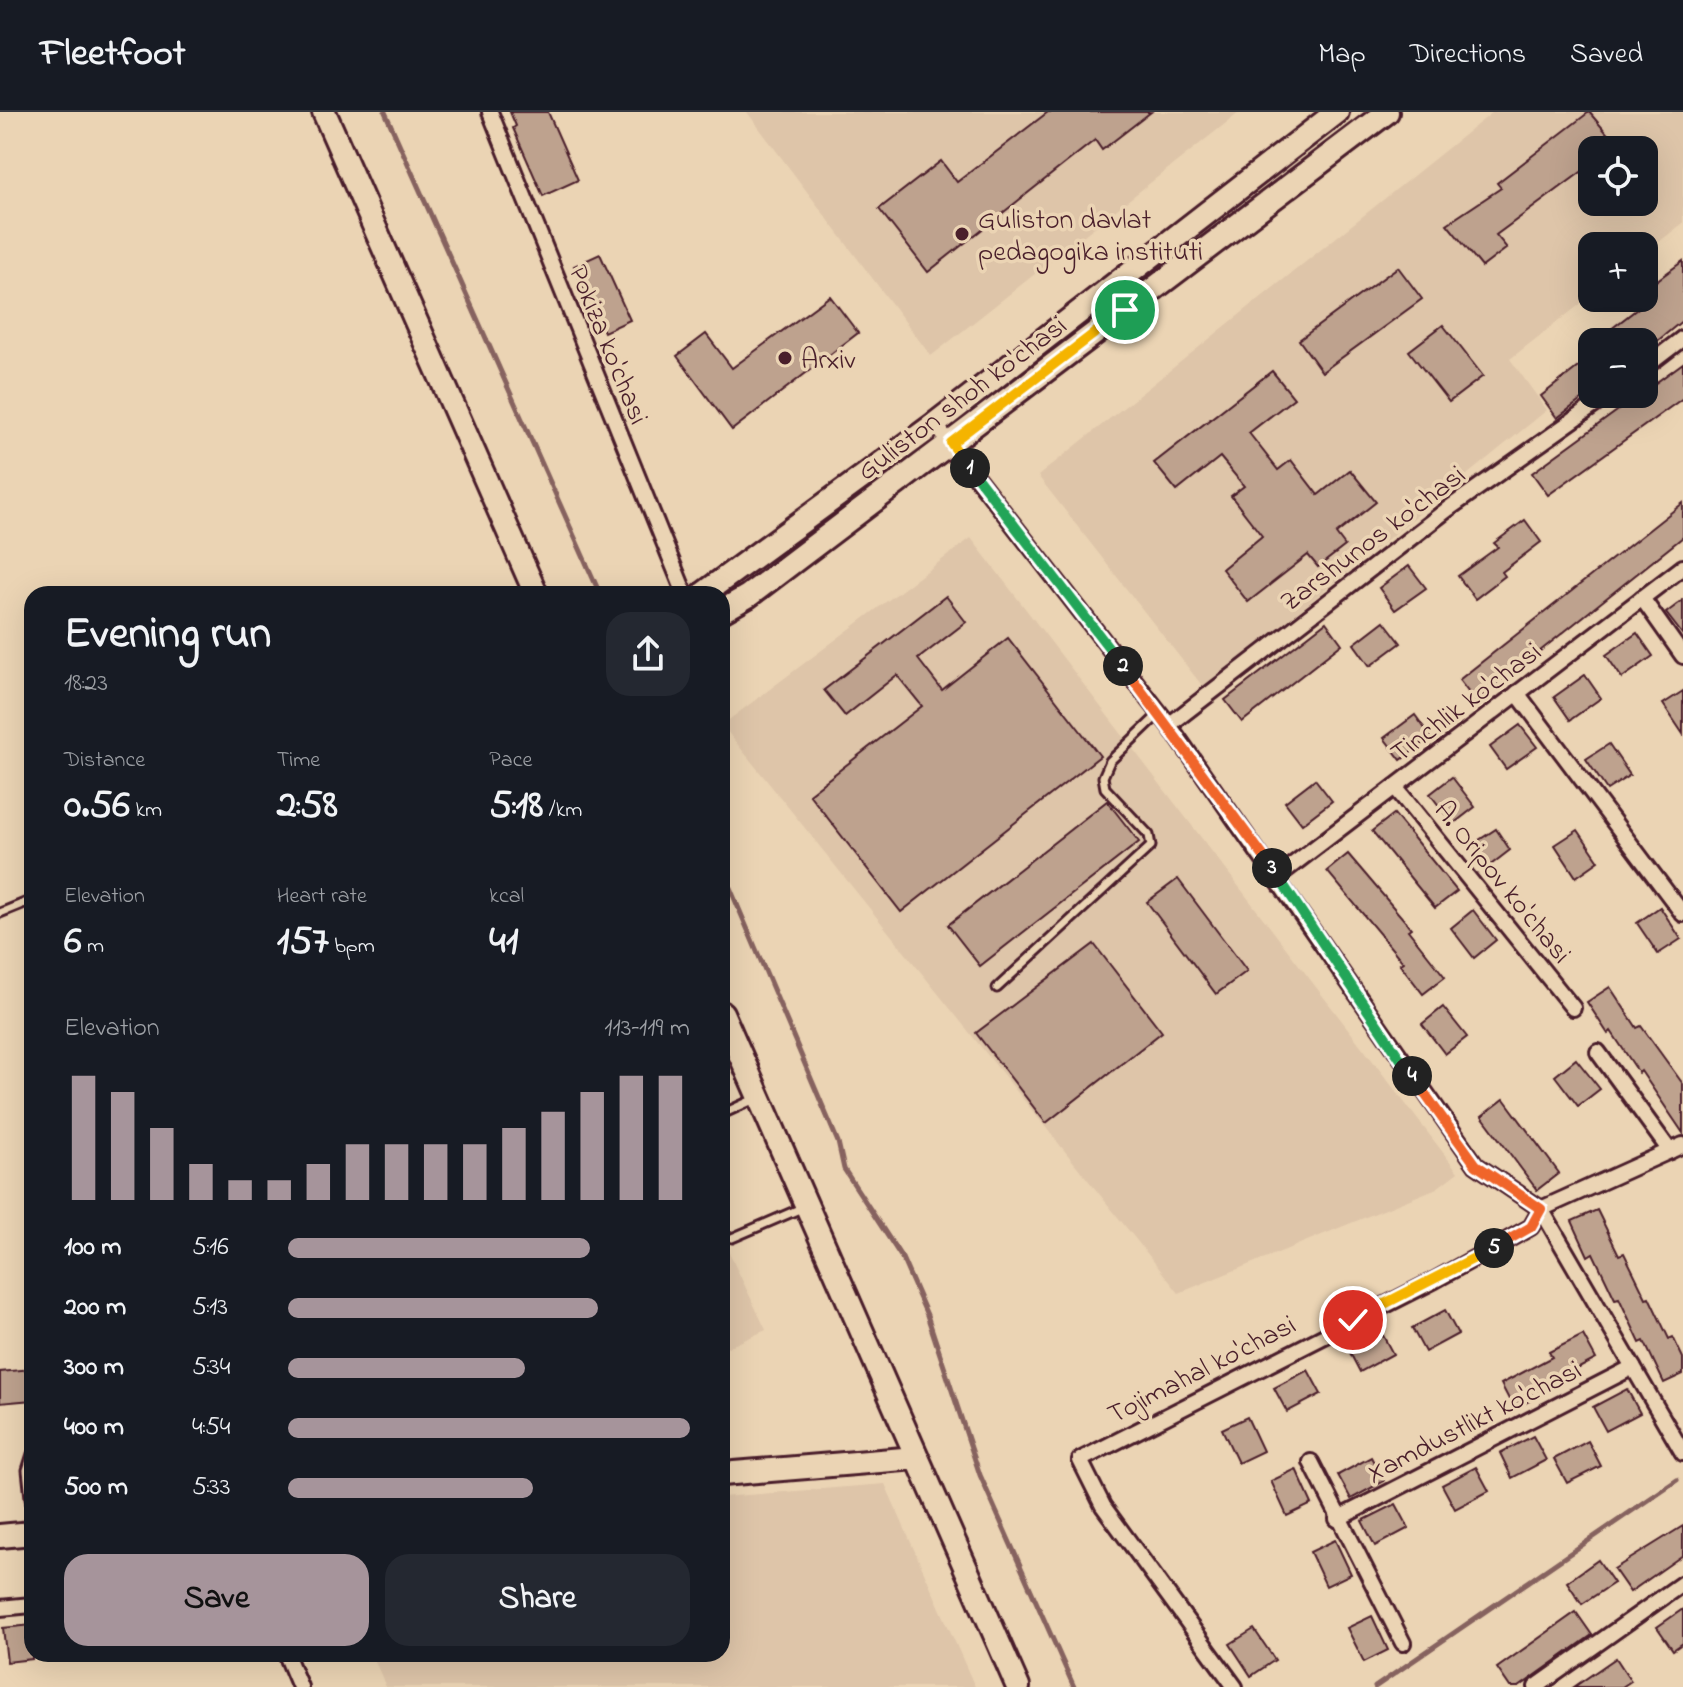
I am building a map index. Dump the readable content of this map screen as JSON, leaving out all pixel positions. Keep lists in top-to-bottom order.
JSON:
{
  "streets": {
    "main road": ["Guliston shoh ko'chasi"],
    "street": [
      "Pokiza ko'chasi",
      "Zarshunos ko'chasi",
      "Tinchlik ko'chasi",
      "A. Oripov ko'chasi",
      "Tojimahal ko'chasi",
      "Xamdustlikt ko'chasi"
    ]
  },
  "crossings": [
    ["Tinchlik ko'chasi", "A. Oripov ko'chasi"]
  ],
  "places": ["Guliston davlat pedagogika instituti", "Arxiv"],
  "page": {
    "header": "Fleetfoot",
    "nav": ["Map", "Directions", "Saved"],
    "map_buttons": ["+", "−"],
    "pins": [
      "1",
      "2",
      "3",
      "4",
      "5"
    ],
    "heading": ["Evening run", "18:23"],
    "stats": [
      ["Distance", "0.56 km"],
      ["Time", "2:58"],
      ["Pace", "5:18 /km"],
      ["Elevation", "6 m"],
      ["Heart rate", "157 bpm"],
      ["kcal", "41"]
    ],
    "chart": ["Elevation", "113–119 m"],
    "list": [
      {
        "name": "100 m",
        "note": "5:16"
      },
      {
        "name": "200 m",
        "note": "5:13"
      },
      {
        "name": "300 m",
        "note": "5:34"
      },
      {
        "name": "400 m",
        "note": "4:54"
      },
      {
        "name": "500 m",
        "note": "5:33"
      }
    ],
    "buttons": ["Save", "Share"]
  }
}
